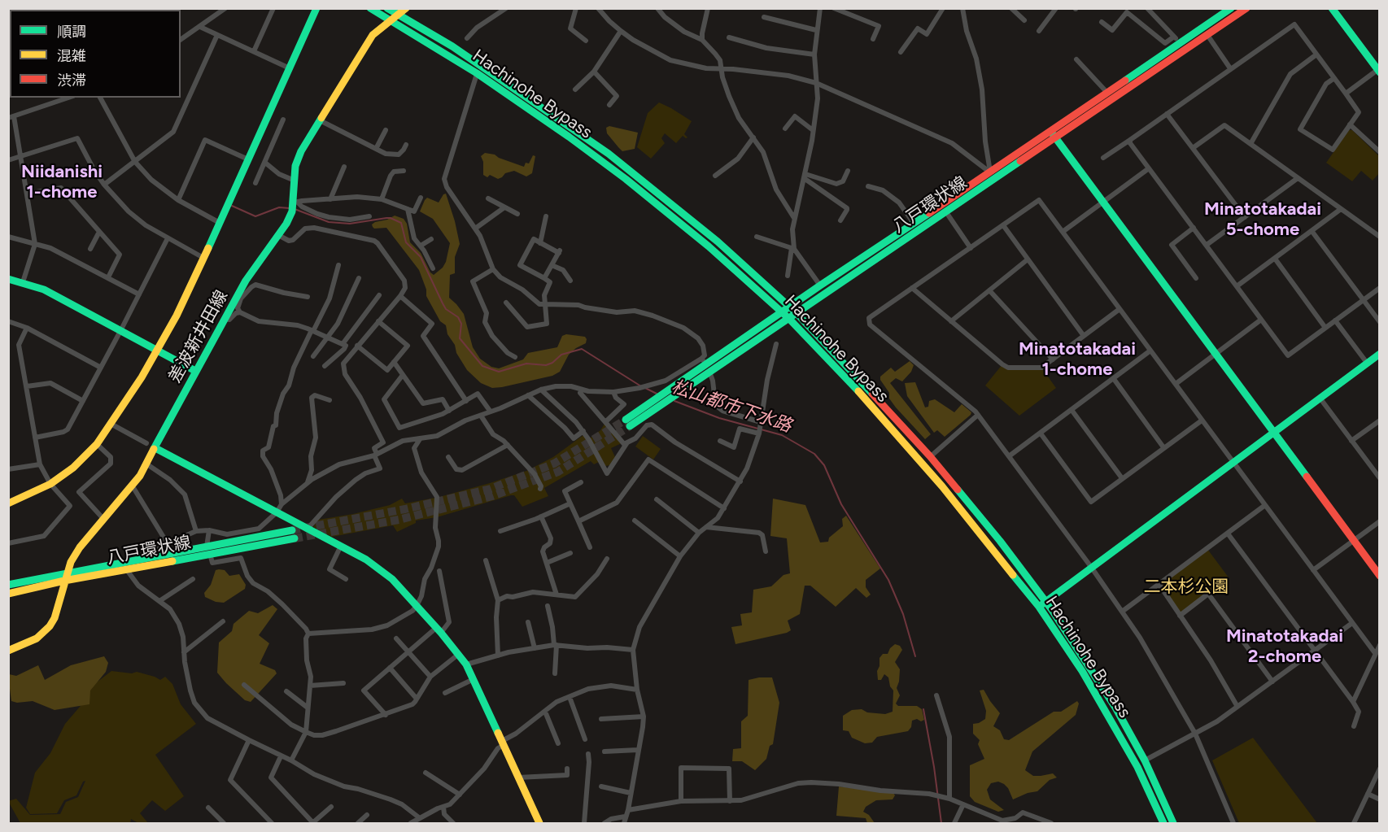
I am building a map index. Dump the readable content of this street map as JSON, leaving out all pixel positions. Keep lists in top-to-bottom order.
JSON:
{
  "streets": {
    "main road": ["Hachinohe Bypass", "八戸環状線", "差波新井田線"]
  },
  "crossings": [
    ["Hachinohe Bypass", "八戸環状線"],
    ["Hachinohe Bypass", "差波新井田線"],
    ["八戸環状線", "差波新井田線"]
  ],
  "districts": [
    "Niidanishi 1-chome",
    "Minatotakadai 5-chome",
    "Minatotakadai 1-chome",
    "Minatotakadai 2-chome"
  ],
  "water": ["松山都市下水路"],
  "parks": ["二本杉公園"],
  "legend": ["順調", "混雑", "渋滞"]
}
